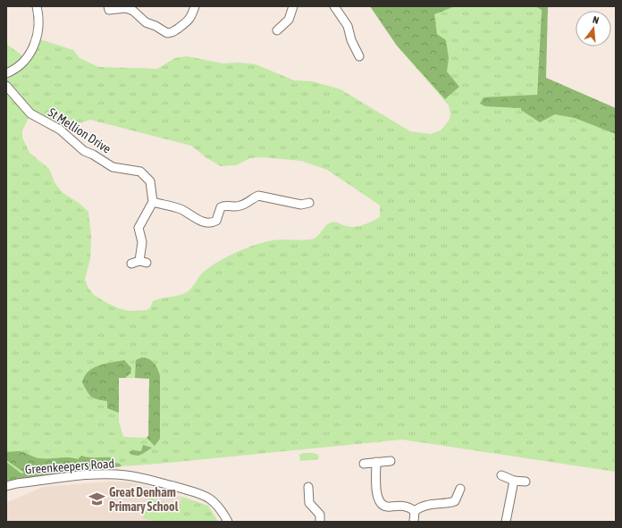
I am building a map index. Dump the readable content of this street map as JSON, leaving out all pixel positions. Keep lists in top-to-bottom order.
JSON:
{
  "streets": {
    "street": ["St Mellion Drive", "Greenkeepers Road"]
  },
  "places": {
    "school or university": ["Great Denham Primary School"]
  },
  "north": "top"
}
